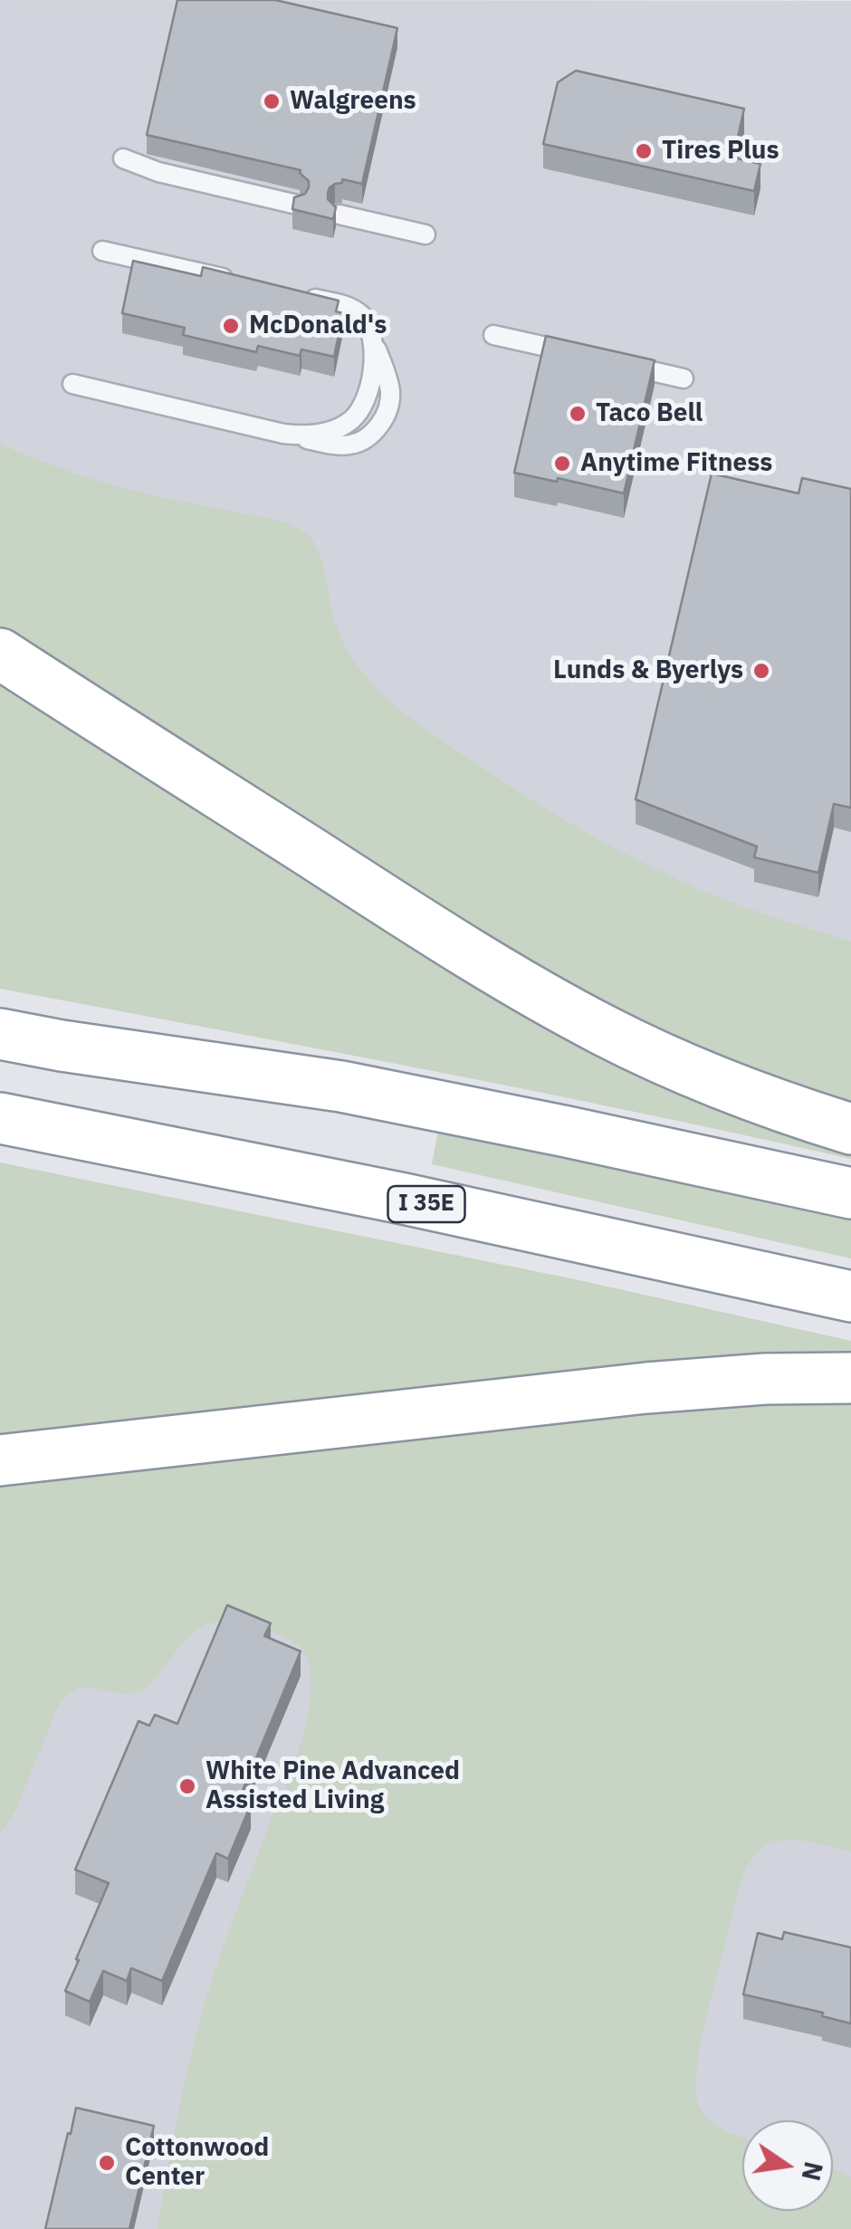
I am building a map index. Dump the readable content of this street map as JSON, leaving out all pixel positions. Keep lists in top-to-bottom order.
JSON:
{
  "streets": {
    "highway": ["I 35E"]
  },
  "places": [
    "Walgreens",
    "Tires Plus",
    "McDonald's",
    "Taco Bell",
    "Anytime Fitness",
    "Lunds & Byerlys",
    "White Pine Advanced Assisted Living",
    "Cottonwood Center"
  ],
  "north": "right"
}
